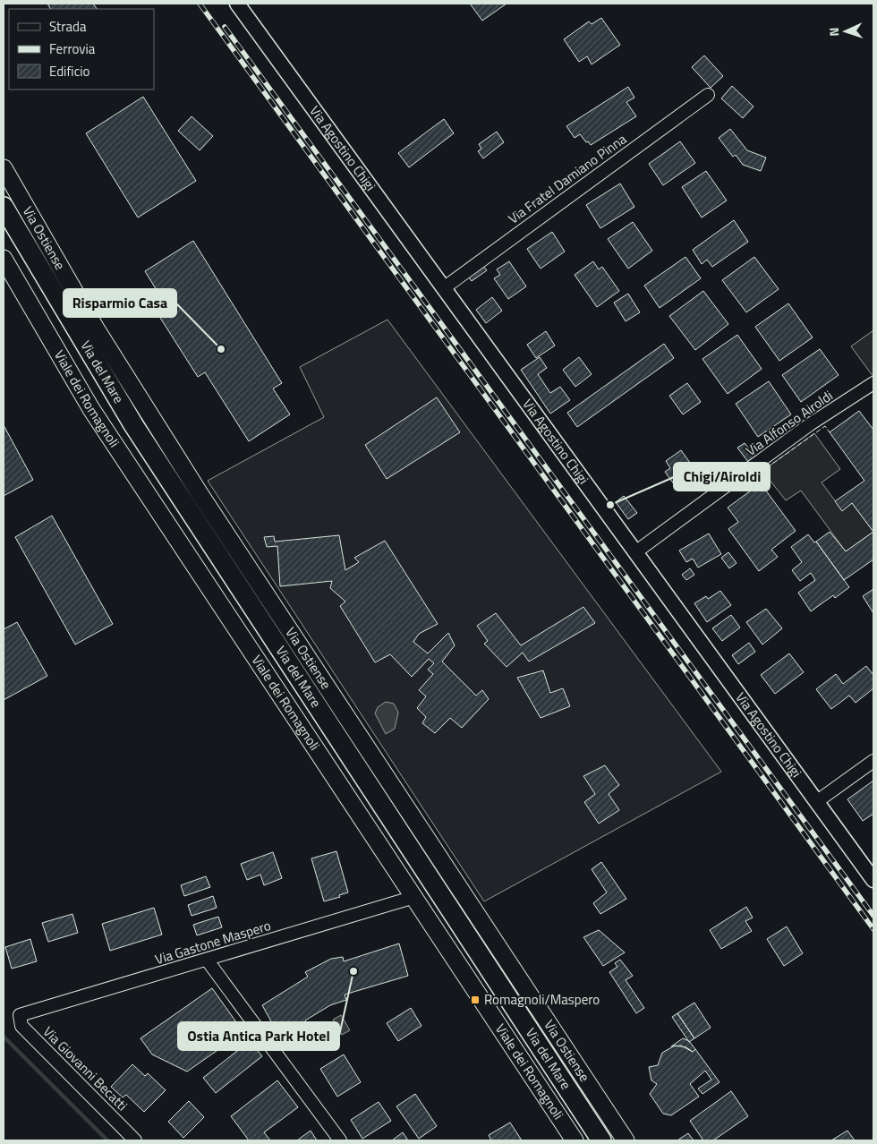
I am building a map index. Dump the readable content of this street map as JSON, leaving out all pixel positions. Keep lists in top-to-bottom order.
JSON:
{
  "streets": {
    "main road": ["Via Ostiense", "Via del Mare", "Viale dei Romagnoli"],
    "street": [
      "Via Agostino Chigi",
      "Via Fratel Damiano Pinna",
      "Via Alfonso Airoldi",
      "Via Gastone Maspero",
      "Via Giovanni Becatti"
    ]
  },
  "crossings": [
    ["Via Agostino Chigi", "Via Fratel Damiano Pinna"],
    ["Via Agostino Chigi", "Via Alfonso Airoldi"],
    ["Viale dei Romagnoli", "Via Gastone Maspero"],
    ["Via Gastone Maspero", "Via Giovanni Becatti"]
  ],
  "places": {
    "other": ["Risparmio Casa", "Chigi/Airoldi", "Ostia Antica Park Hotel"],
    "transit": ["Romagnoli/Maspero"]
  },
  "legend": ["Strada", "Ferrovia", "Edificio"],
  "north": "left"
}
